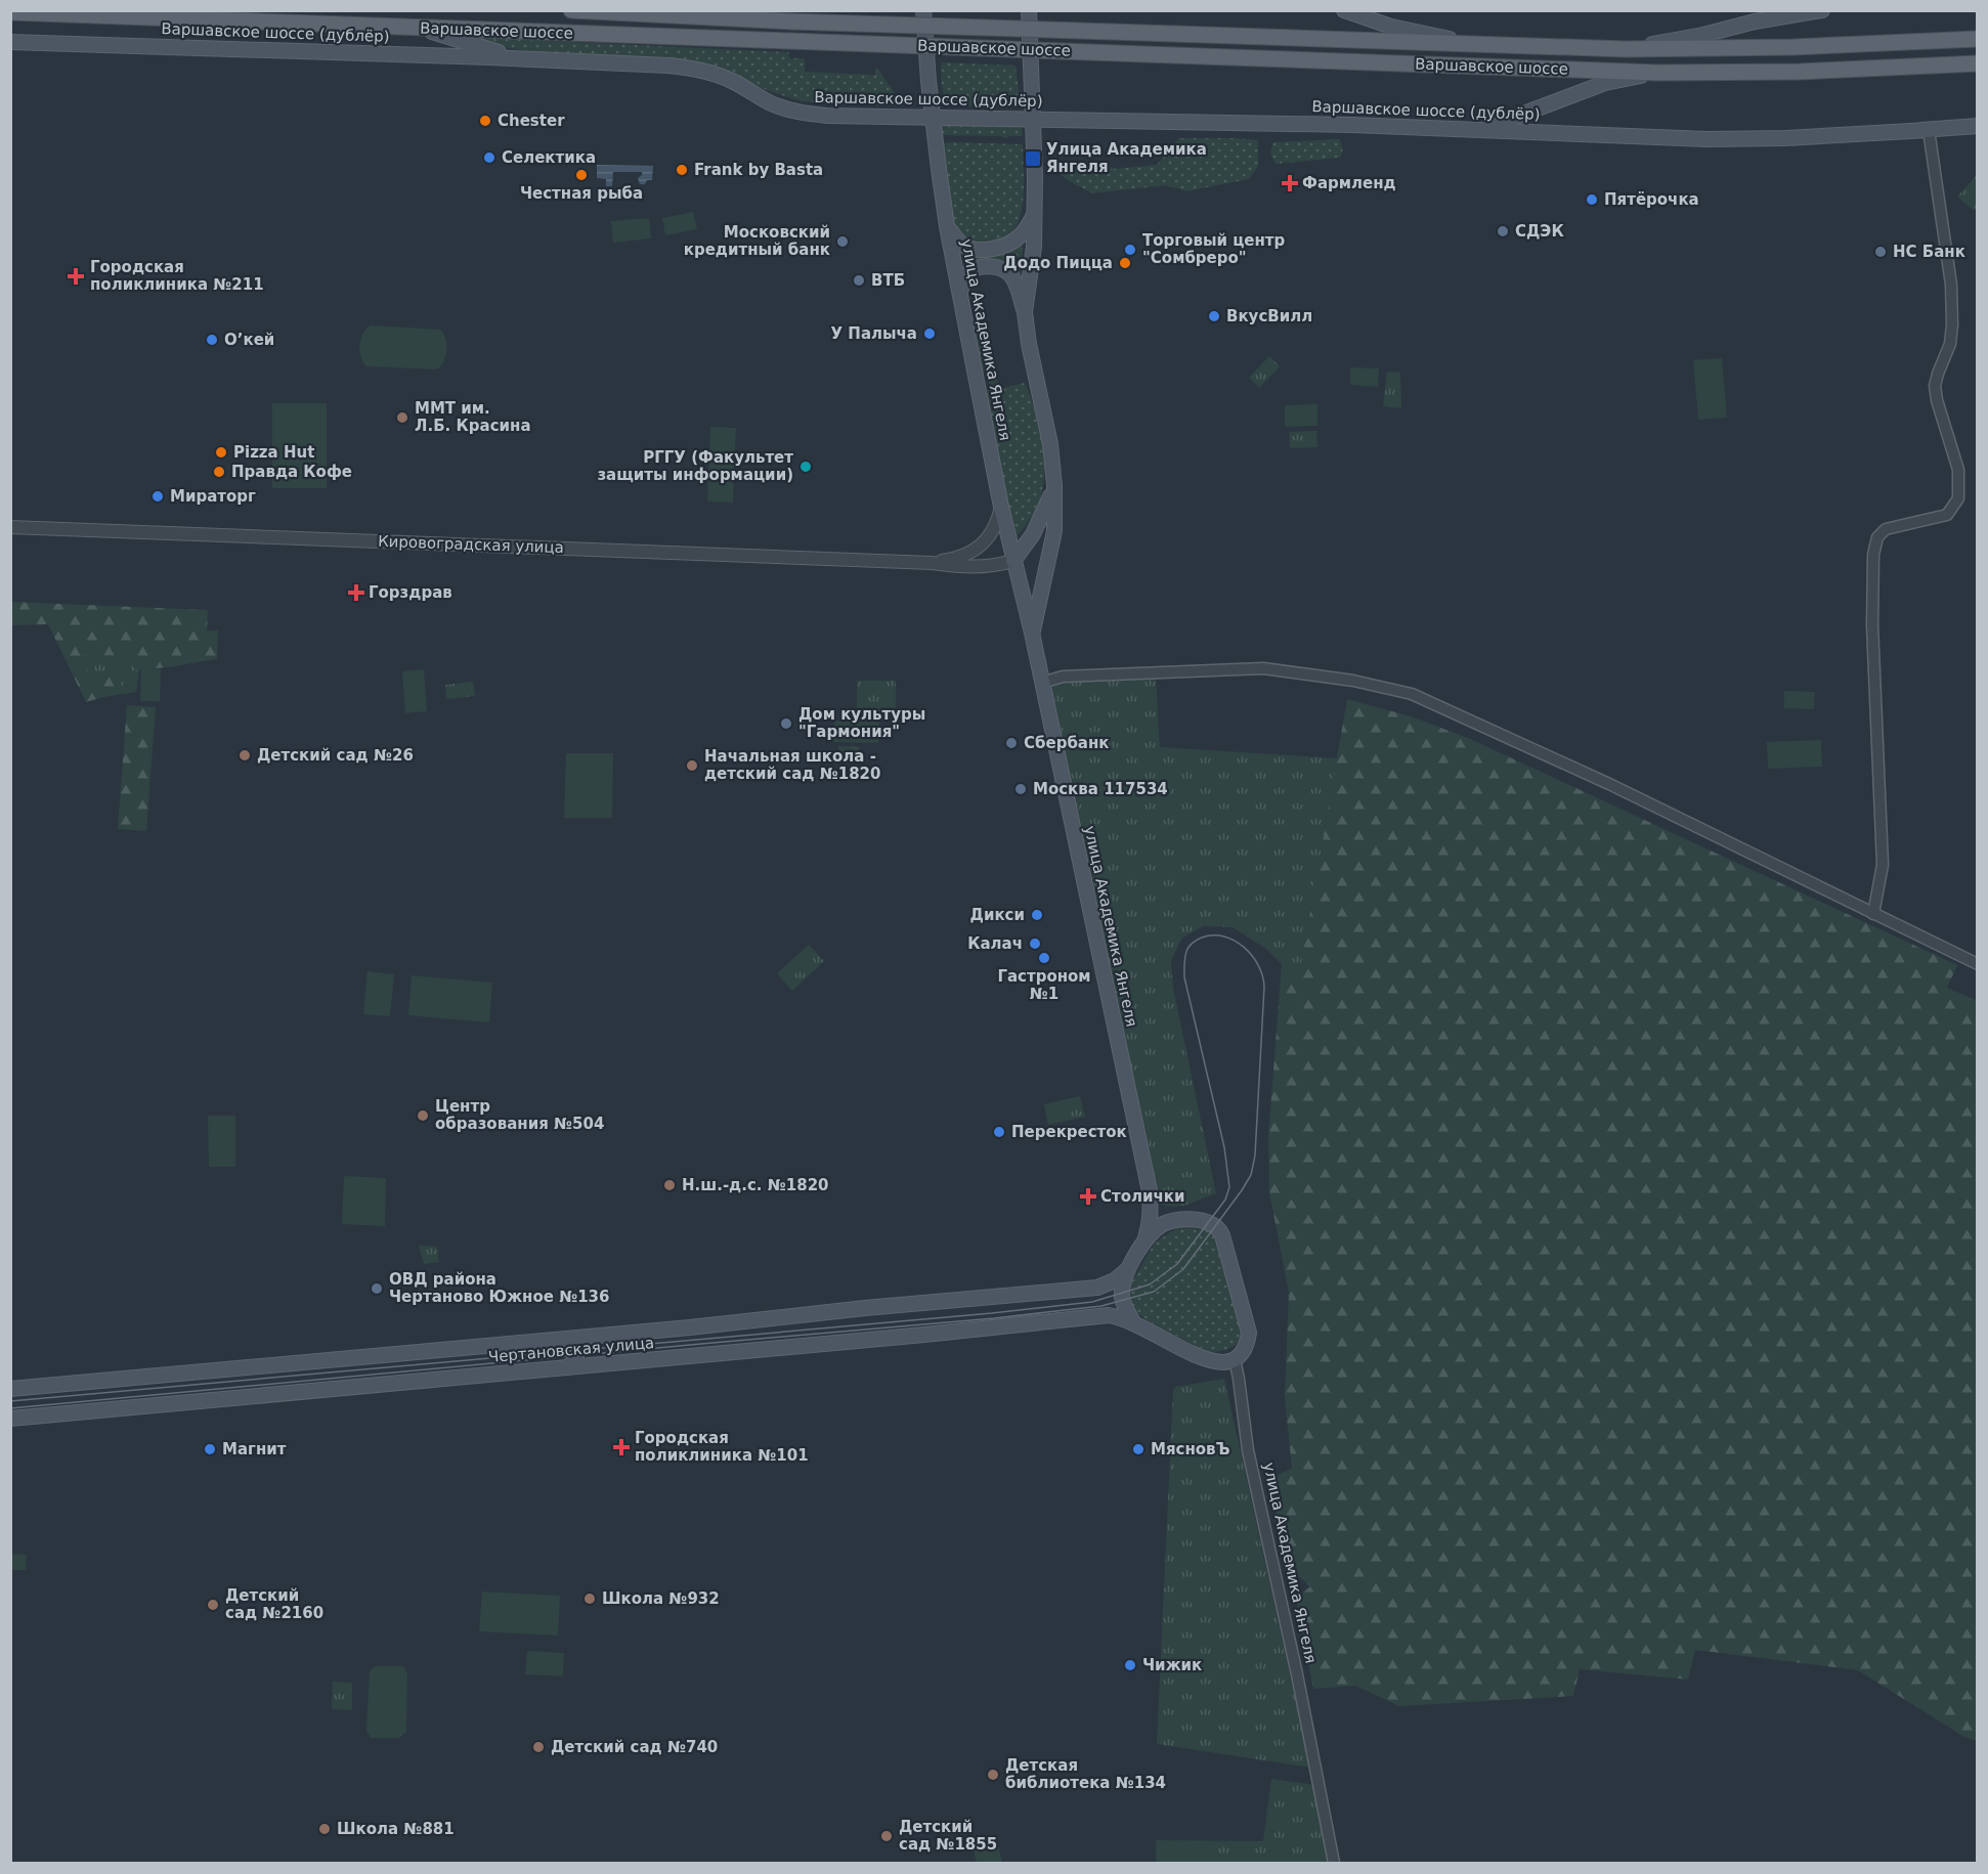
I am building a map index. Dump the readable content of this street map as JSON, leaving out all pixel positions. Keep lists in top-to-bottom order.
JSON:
{
  "streets": {
    "main road": [
      "Варшавское шоссе",
      "Варшавское шоссе (дублёр)",
      "улица Академика Янгеля",
      "Чертановская улица"
    ],
    "street": ["Кировоградская улица"]
  },
  "crossings": [
    ["Варшавское шоссе (дублёр)", "улица Академика Янгеля"],
    ["улица Академика Янгеля", "Кировоградская улица"],
    ["улица Академика Янгеля", "Чертановская улица"]
  ],
  "places": {
    "other": [
      "Chester",
      "Селектика",
      "Frank by Basta",
      "Честная рыба",
      "Пятёрочка",
      "СДЭК",
      "Московский кредитный банк",
      "Торговый центр \"Сомбреро\"",
      "НС Банк",
      "Додо Пицца",
      "ВТБ",
      "ВкусВилл",
      "У Палыча",
      "О’кей",
      "ММТ им. Л.Б. Красина",
      "Pizza Hut",
      "РГГУ (Факультет защиты информации)",
      "Правда Кофе",
      "Мираторг",
      "Дом культуры \"Гармония\"",
      "Сбербанк",
      "Детский сад №26",
      "Начальная школа - детский сад №1820",
      "Москва 117534",
      "Дикси",
      "Калач",
      "Гастроном №1",
      "Центр образования №504",
      "Перекресток",
      "Н.ш.-д.с. №1820",
      "ОВД района Чертаново Южное №136",
      "Магнит",
      "МясновЪ",
      "Школа №932",
      "Детский сад №2160",
      "Чижик",
      "Детский сад №740",
      "Детская библиотека №134",
      "Школа №881",
      "Детский сад №1855"
    ],
    "transit": ["Улица Академика Янгеля"],
    "health": [
      "Фармленд",
      "Городская поликлиника №211",
      "Горздрав",
      "Столички",
      "Городская поликлиника №101"
    ]
  }
}
